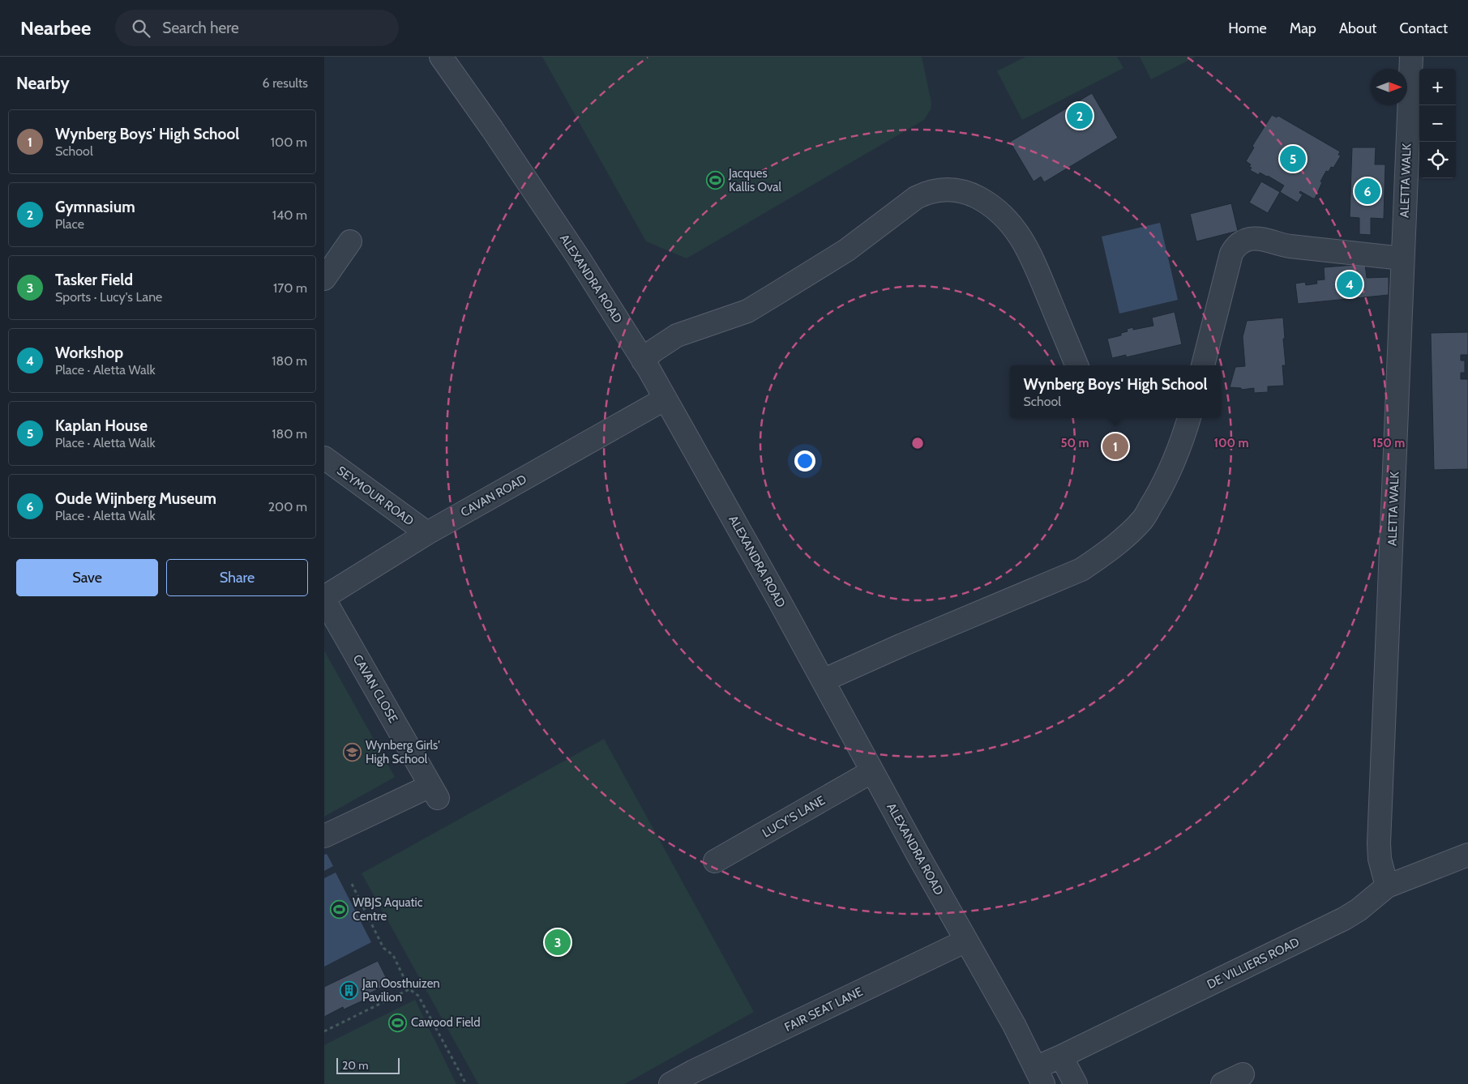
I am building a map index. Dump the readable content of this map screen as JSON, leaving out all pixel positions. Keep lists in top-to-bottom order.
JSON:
{
  "streets": {
    "street": [
      "ALETTA WALK",
      "ALEXANDRA ROAD",
      "SEYMOUR ROAD",
      "CAVAN ROAD",
      "CAVAN CLOSE",
      "LUCY'S LANE",
      "DE VILLIERS ROAD",
      "FAIR SEAT LANE"
    ]
  },
  "crossings": [
    ["ALETTA WALK", "DE VILLIERS ROAD"],
    ["ALEXANDRA ROAD", "CAVAN ROAD"],
    ["ALEXANDRA ROAD", "LUCY'S LANE"],
    ["ALEXANDRA ROAD", "DE VILLIERS ROAD"],
    ["ALEXANDRA ROAD", "FAIR SEAT LANE"],
    ["SEYMOUR ROAD", "CAVAN ROAD"],
    ["CAVAN ROAD", "CAVAN CLOSE"]
  ],
  "places": {
    "sports": ["Jacques Kallis Oval", "WBJS Aquatic Centre", "Cawood Field"],
    "school or university": ["Wynberg Girls' High School"],
    "building": ["Jan Oosthuizen Pavilion"]
  },
  "scale_bar": "20 m",
  "north": "right",
  "page": {
    "header": "Nearbee",
    "search": "Search here",
    "nav": [
      "Home",
      "Map",
      "About",
      "Contact"
    ],
    "heading": ["Nearby", "6 results"],
    "map_buttons": ["+", "−"],
    "pins": [
      "2",
      "5",
      "6",
      "4",
      "1",
      "3"
    ],
    "list": [
      {
        "mark": "1",
        "name": "Wynberg Boys' High School",
        "note": "School",
        "value": "100 m"
      },
      {
        "mark": "2",
        "name": "Gymnasium",
        "note": "Place",
        "value": "140 m"
      },
      {
        "mark": "3",
        "name": "Tasker Field",
        "note": "Sports · Lucy's Lane",
        "value": "170 m"
      },
      {
        "mark": "4",
        "name": "Workshop",
        "note": "Place · Aletta Walk",
        "value": "180 m"
      },
      {
        "mark": "5",
        "name": "Kaplan House",
        "note": "Place · Aletta Walk",
        "value": "180 m"
      },
      {
        "mark": "6",
        "name": "Oude Wijnberg Museum",
        "note": "Place · Aletta Walk",
        "value": "200 m"
      }
    ],
    "popup": ["Wynberg Boys' High School", "School"],
    "buttons": ["Save", "Share"],
    "scale": "20 m"
  },
  "rings": ["50 m", "100 m", "150 m"]
}
